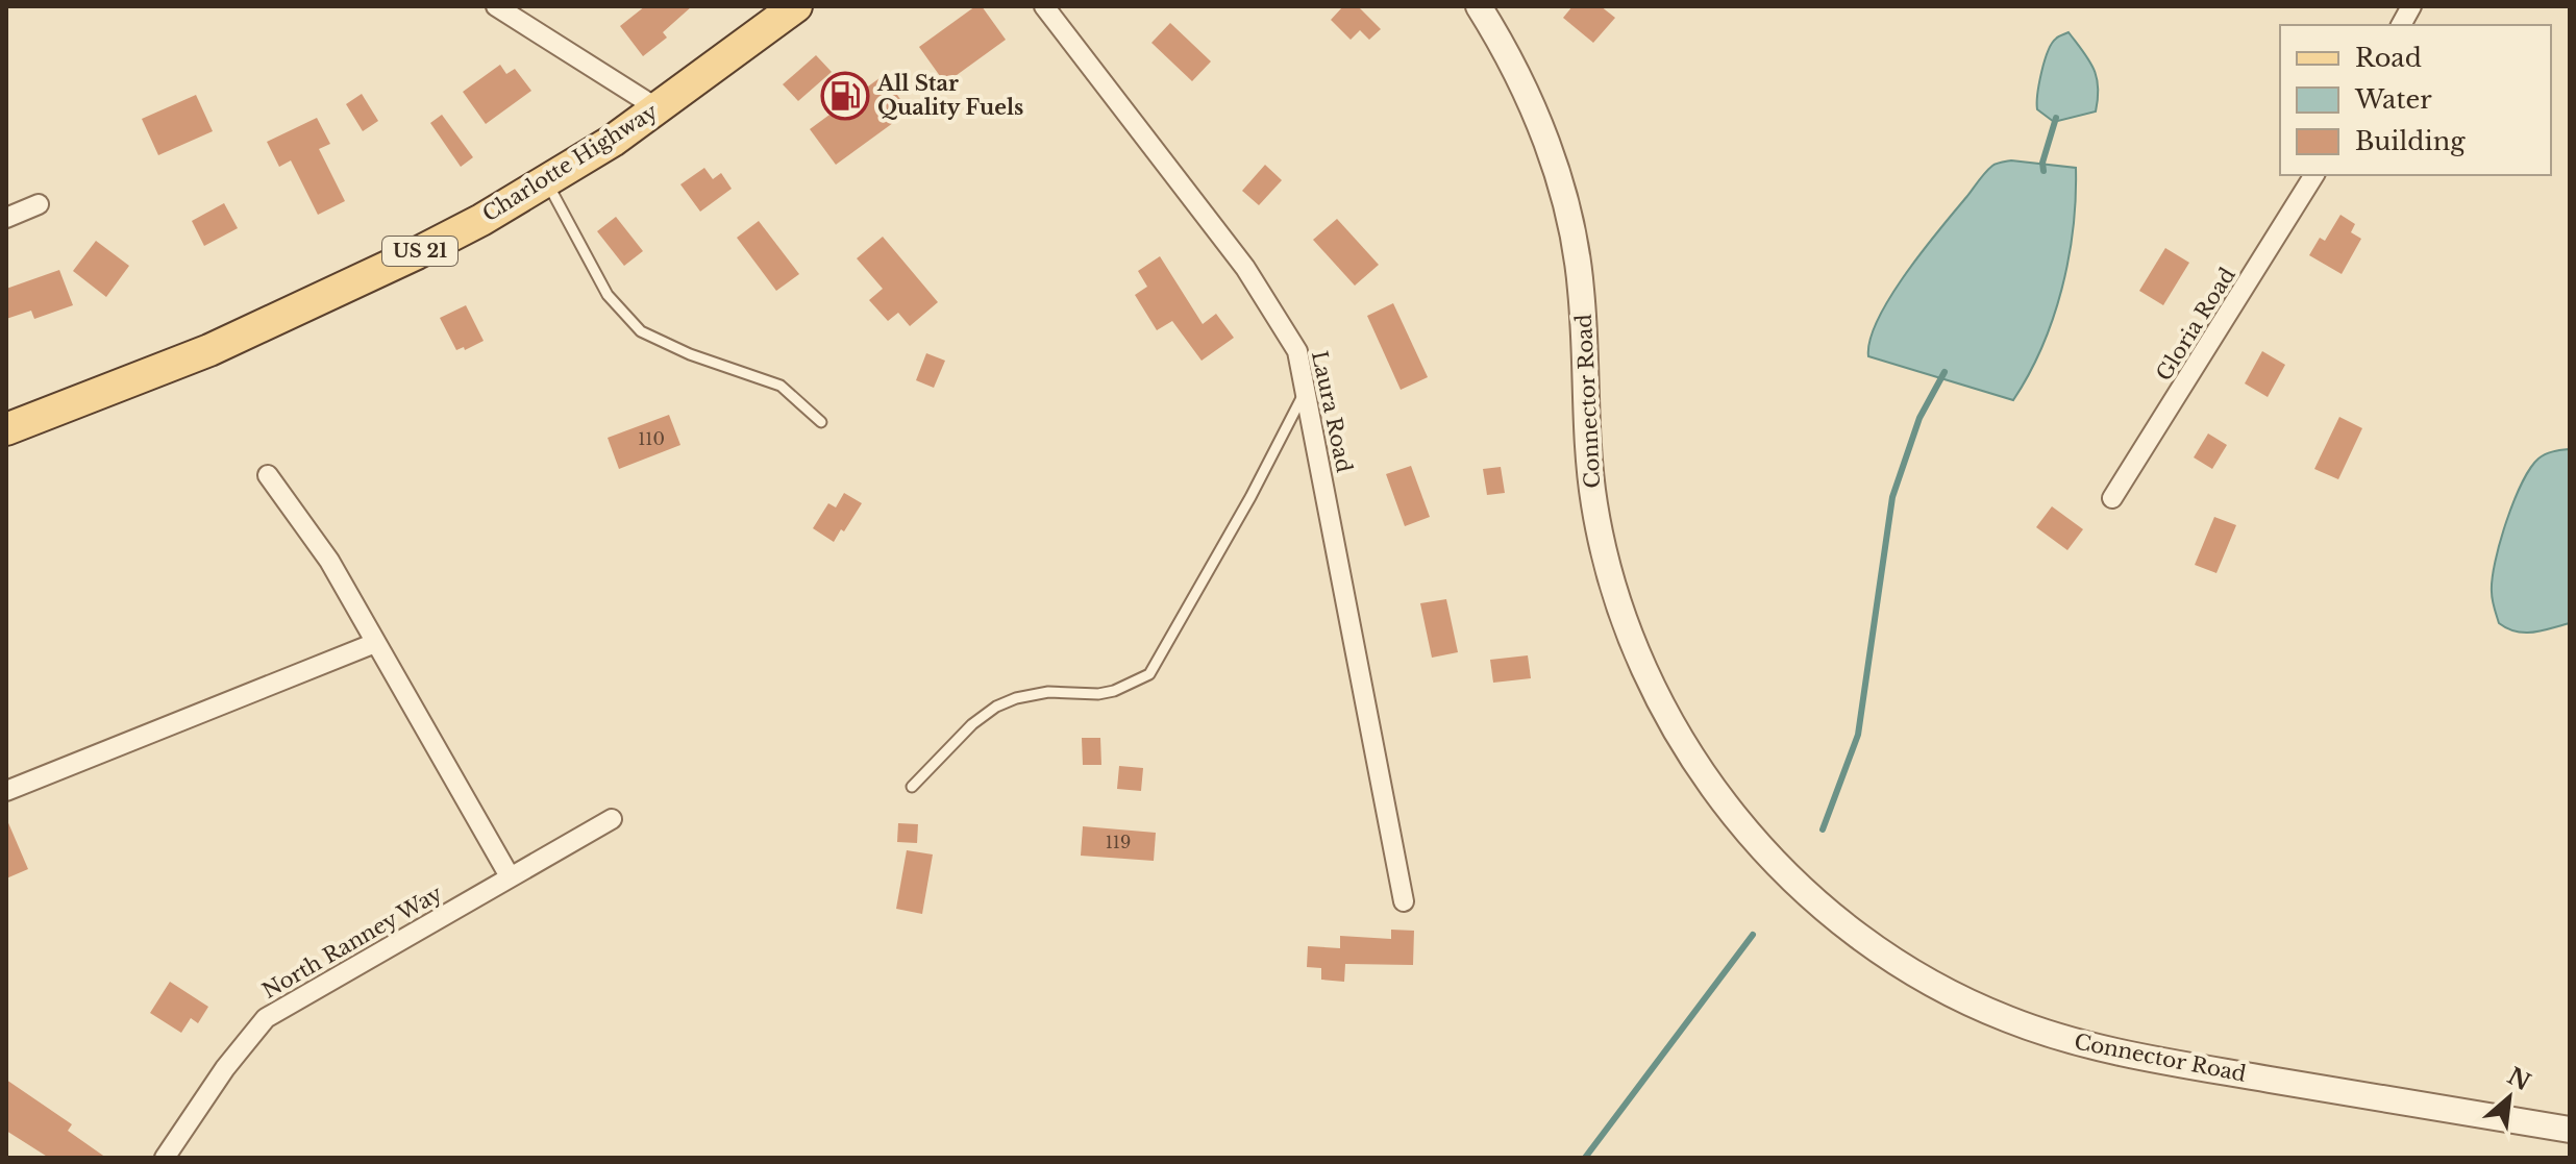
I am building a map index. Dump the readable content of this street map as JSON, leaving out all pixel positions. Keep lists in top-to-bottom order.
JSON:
{
  "streets": {
    "main road": ["Charlotte Highway", "US 21"],
    "street": [
      "Gloria Road",
      "Connector Road",
      "Laura Road",
      "North Ranney Way"
    ]
  },
  "places": {
    "fuel station": ["All Star Quality Fuels"]
  },
  "house_numbers": ["110", "119"],
  "legend": ["Road", "Water", "Building"],
  "north": "top right"
}
